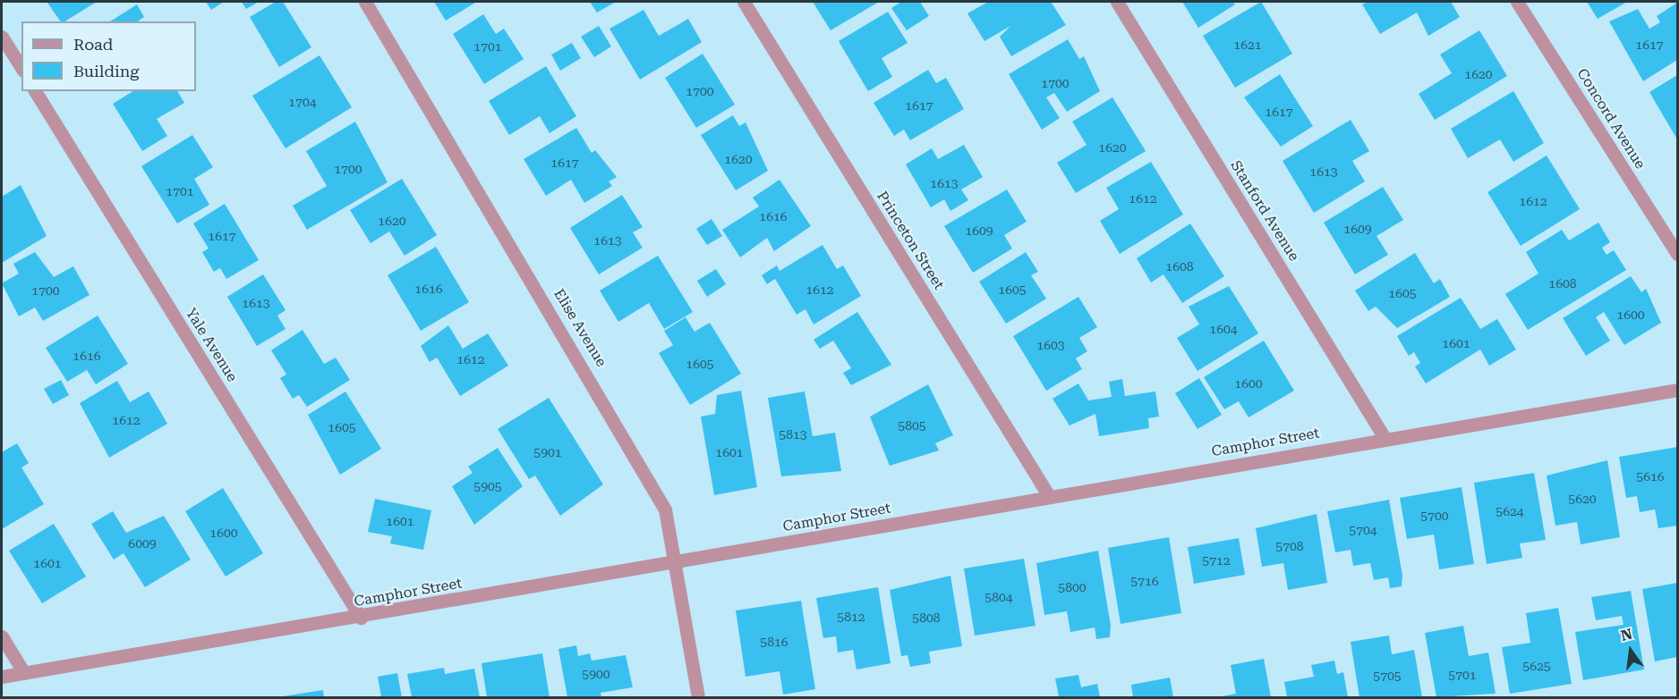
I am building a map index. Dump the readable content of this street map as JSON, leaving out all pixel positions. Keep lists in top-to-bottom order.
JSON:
{
  "streets": {
    "street": [
      "Concord Avenue",
      "Stanford Avenue",
      "Princeton Street",
      "Elise Avenue",
      "Yale Avenue",
      "Camphor Street"
    ]
  },
  "crossings": [
    ["Stanford Avenue", "Camphor Street"],
    ["Princeton Street", "Camphor Street"],
    ["Elise Avenue", "Camphor Street"],
    ["Yale Avenue", "Camphor Street"]
  ],
  "house_numbers": [
    "1621",
    "1617",
    "1701",
    "1620",
    "1700",
    "1700",
    "1704",
    "1617",
    "1617",
    "1620",
    "1620",
    "1617",
    "1700",
    "1613",
    "1613",
    "1701",
    "1612",
    "1612",
    "1616",
    "1620",
    "1609",
    "1609",
    "1617",
    "1613",
    "1608",
    "1608",
    "1616",
    "1612",
    "1605",
    "1700",
    "1605",
    "1613",
    "1600",
    "1604",
    "1601",
    "1603",
    "1616",
    "1612",
    "1605",
    "1600",
    "1612",
    "5805",
    "1605",
    "5813",
    "5901",
    "1601",
    "5616",
    "5905",
    "5620",
    "5624",
    "5700",
    "1601",
    "5704",
    "1600",
    "6009",
    "5708",
    "5712",
    "1601",
    "5716",
    "5800",
    "5804",
    "5812",
    "5808",
    "5816",
    "5625",
    "5900",
    "5701",
    "5705"
  ],
  "legend": ["Road", "Building"],
  "north": "top"
}
